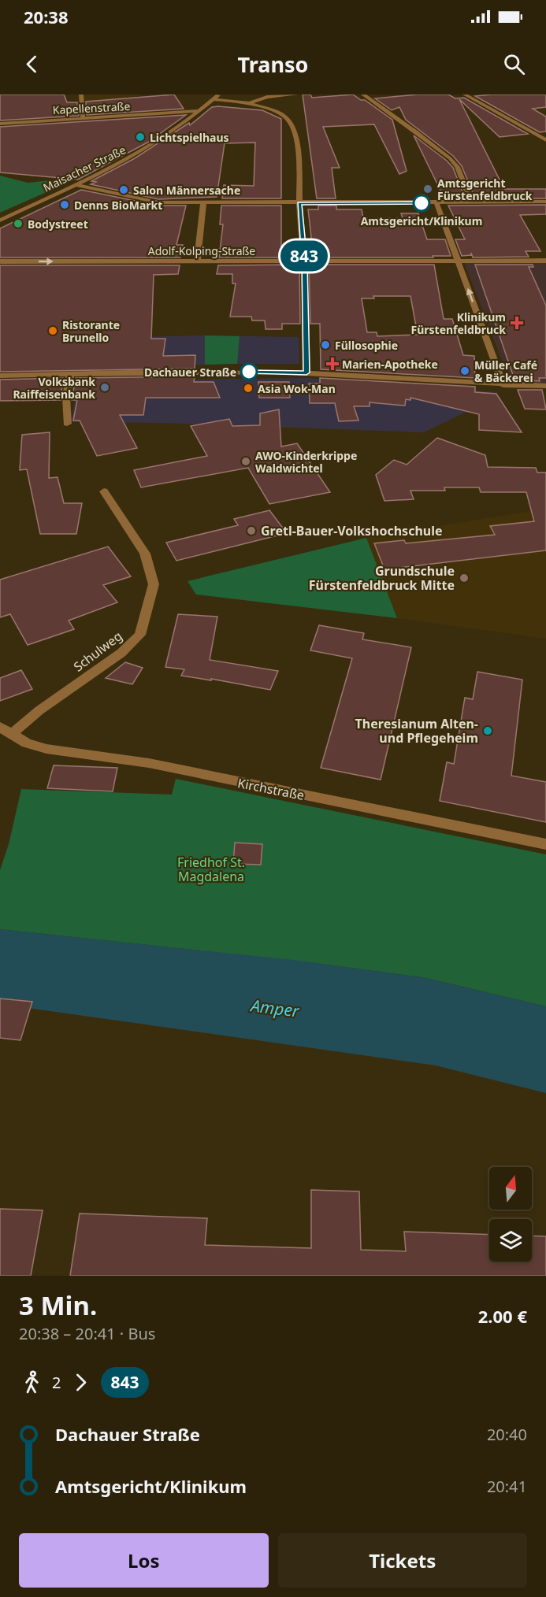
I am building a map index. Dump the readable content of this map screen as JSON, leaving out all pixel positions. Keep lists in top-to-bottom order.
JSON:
{
  "streets": {
    "street": [
      "Kapellenstraße",
      "Maisacher Straße",
      "Adolf-Kolping-Straße",
      "Schulweg",
      "Kirchstraße"
    ]
  },
  "crossings": [
    ["Kapellenstraße", "Maisacher Straße"],
    ["Schulweg", "Kirchstraße"]
  ],
  "water": ["Amper"],
  "parks": ["Friedhof St. Magdalena"],
  "places": {
    "other": [
      "Lichtspielhaus",
      "Amtsgericht Fürstenfeldbruck",
      "Salon Männersache",
      "Amtsgericht/Klinikum",
      "Denns BioMarkt",
      "Bodystreet",
      "Ristorante Brunello",
      "Füllosophie",
      "Müller Café & Bäckerei",
      "Dachauer Straße",
      "Volksbank Raiffeisenbank",
      "Asia Wok-Man",
      "AWO-Kinderkrippe Waldwichtel",
      "Gretl-Bauer-Volkshochschule",
      "Grundschule Fürstenfeldbruck Mitte",
      "Theresianum Alten- und Pflegeheim"
    ],
    "health": ["Klinikum Fürstenfeldbruck", "Marien-Apotheke"]
  },
  "lines": ["bus line 843"],
  "north": "top",
  "page": {
    "status": "20:38",
    "header": "Transo",
    "on_map": "843",
    "heading": ["3 Min.", "20:38 – 20:41 · Bus", "2.00 €"],
    "legs": ["2", "843"],
    "list": [
      {
        "name": "Dachauer Straße",
        "value": "20:40"
      },
      {
        "name": "Amtsgericht/Klinikum",
        "value": "20:41"
      }
    ],
    "buttons": ["Los", "Tickets"]
  }
}
